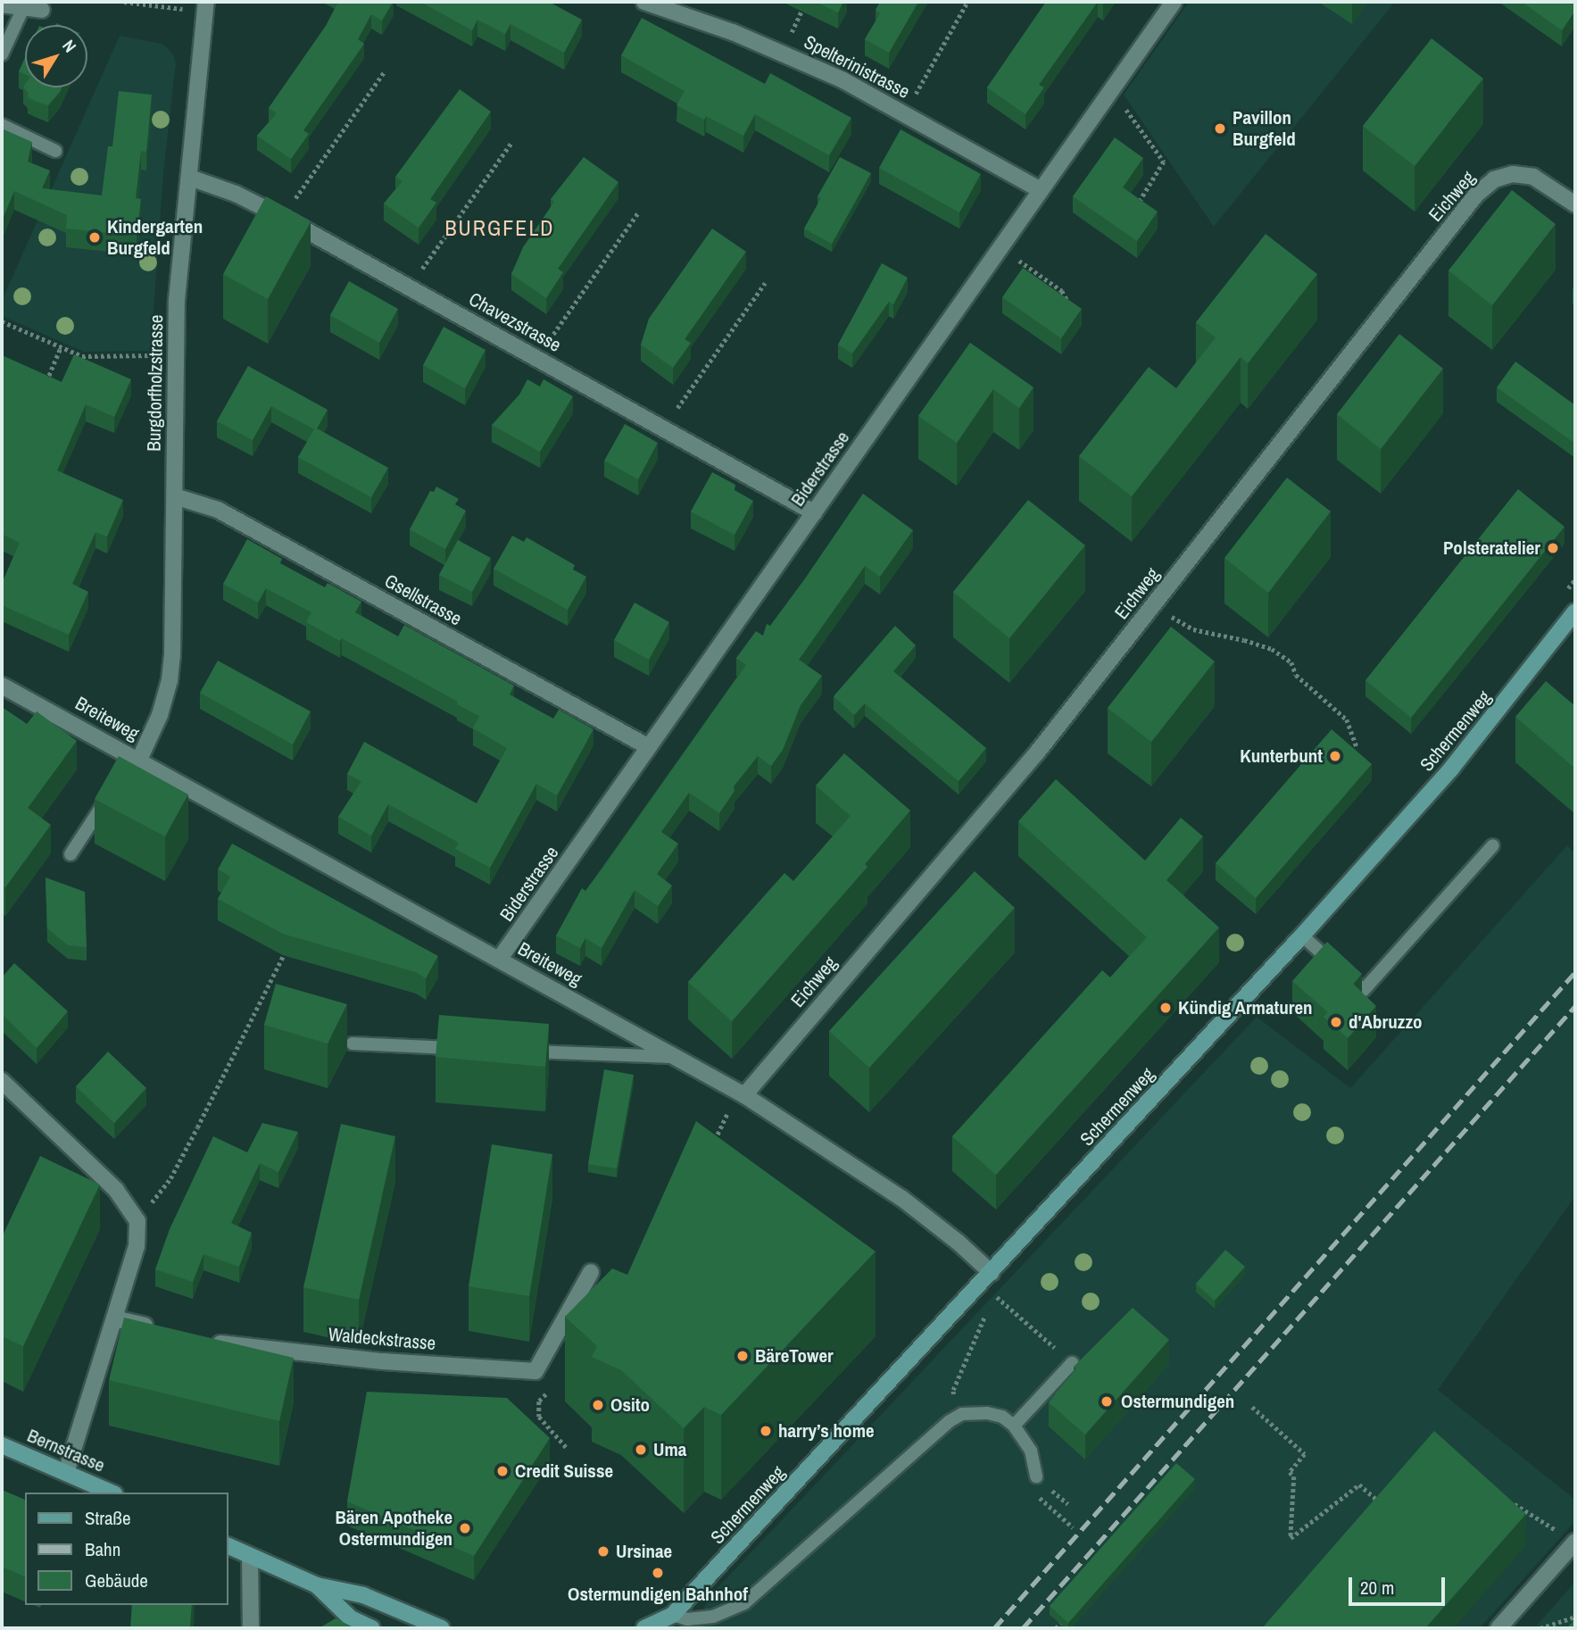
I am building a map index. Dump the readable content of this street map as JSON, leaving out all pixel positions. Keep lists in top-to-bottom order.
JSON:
{
  "streets": {
    "street": [
      "Spelterinistrasse",
      "Eichweg",
      "Chavezstrasse",
      "Burgdorfholzstrasse",
      "Biderstrasse",
      "Gsellstrasse",
      "Breiteweg",
      "Schermenweg",
      "Waldeckstrasse",
      "Bernstrasse"
    ]
  },
  "crossings": [
    ["Spelterinistrasse", "Biderstrasse"],
    ["Eichweg", "Breiteweg"],
    ["Chavezstrasse", "Burgdorfholzstrasse"],
    ["Chavezstrasse", "Biderstrasse"],
    ["Burgdorfholzstrasse", "Gsellstrasse"],
    ["Burgdorfholzstrasse", "Breiteweg"],
    ["Biderstrasse", "Gsellstrasse"],
    ["Biderstrasse", "Breiteweg"],
    ["Breiteweg", "Schermenweg"]
  ],
  "districts": ["BURGFELD"],
  "places": [
    "Pavillon Burgfeld",
    "Kindergarten Burgfeld",
    "Polsteratelier",
    "Kunterbunt",
    "Kündig Armaturen",
    "d'Abruzzo",
    "BäreTower",
    "Ostermundigen",
    "Osito",
    "harry’s home",
    "Uma",
    "Credit Suisse",
    "Bären Apotheke Ostermundigen",
    "Ursinae",
    "Ostermundigen Bahnhof"
  ],
  "legend": ["Straße", "Bahn", "Gebäude"],
  "scale_bar": "20 m",
  "north": "top right"
}
